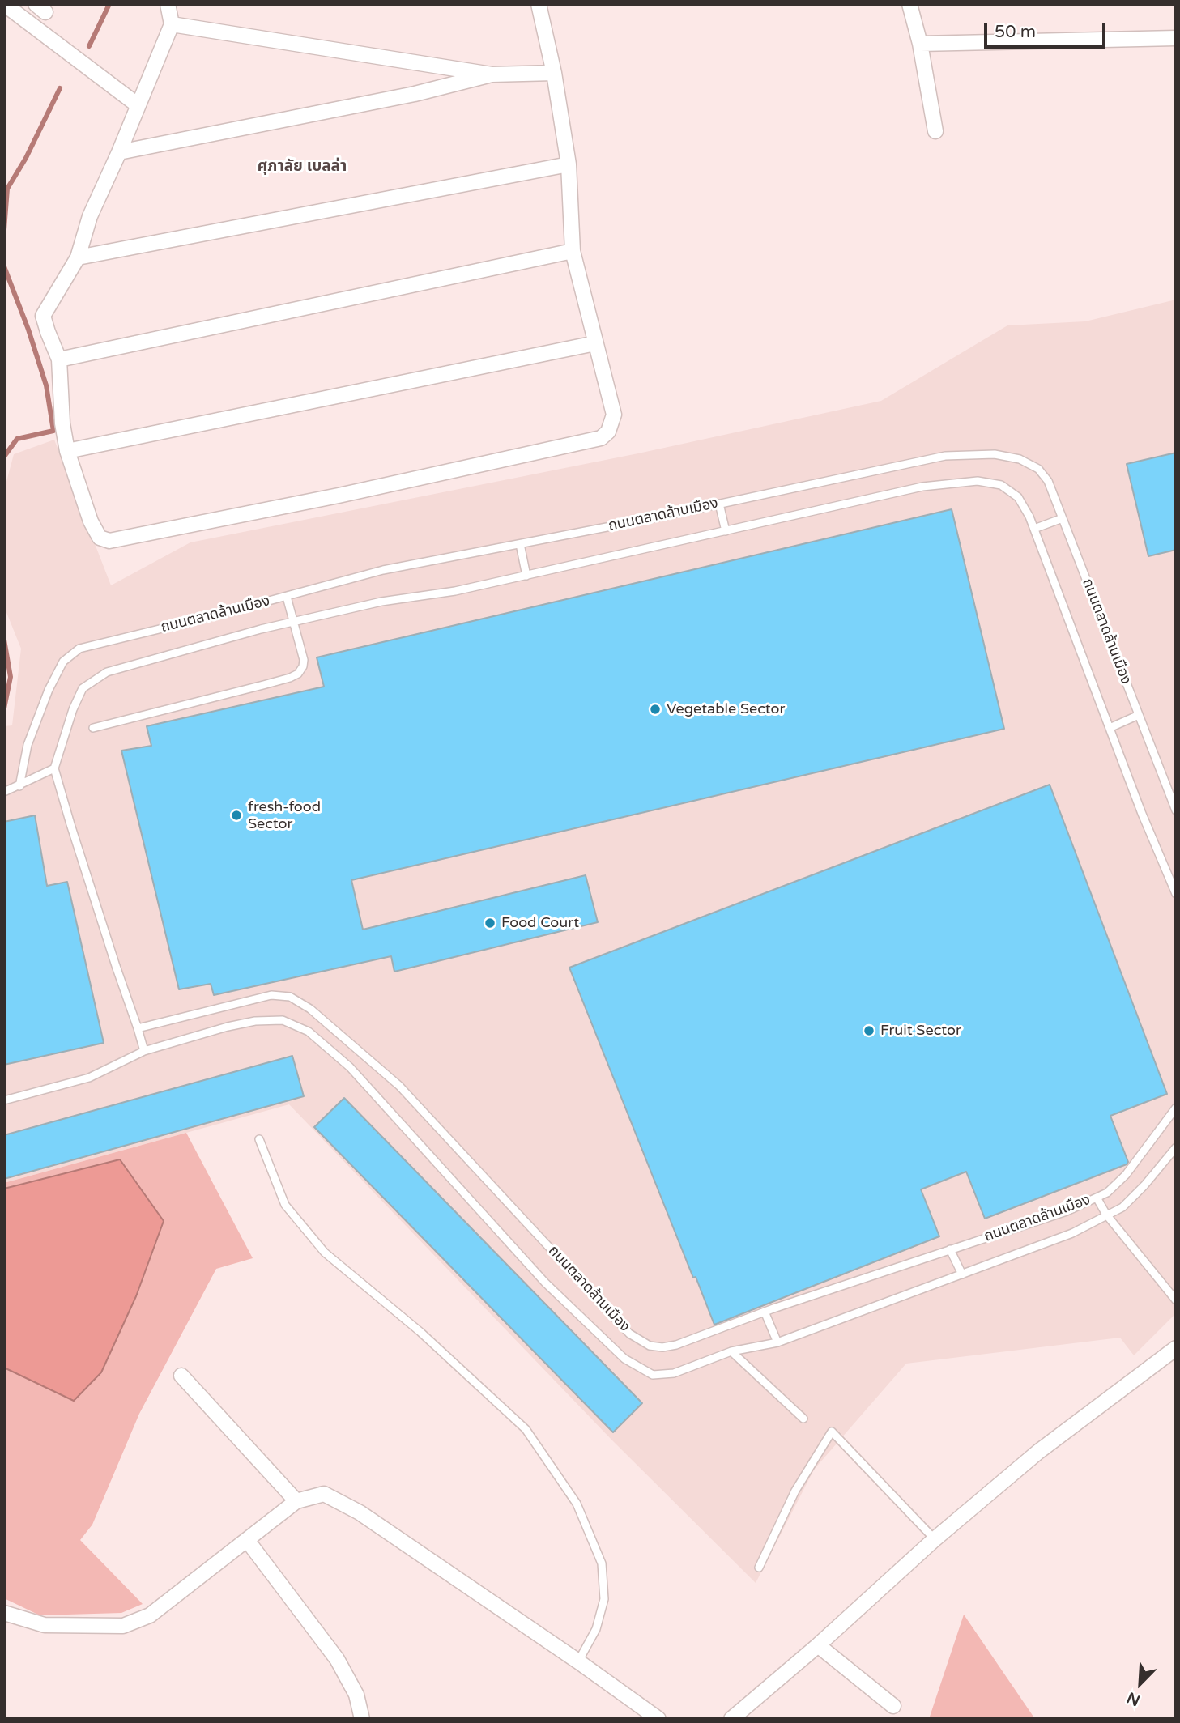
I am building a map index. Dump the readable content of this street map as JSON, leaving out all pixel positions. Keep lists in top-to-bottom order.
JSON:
{
  "streets": {
    "lane": ["ถนนตลาดล้านเมือง"]
  },
  "districts": ["ศุภาลัย เบลล่า"],
  "places": [
    "Vegetable Sector",
    "fresh-food Sector",
    "Food Court",
    "Fruit Sector"
  ],
  "scale_bar": "50 m",
  "north": "bottom left"
}
